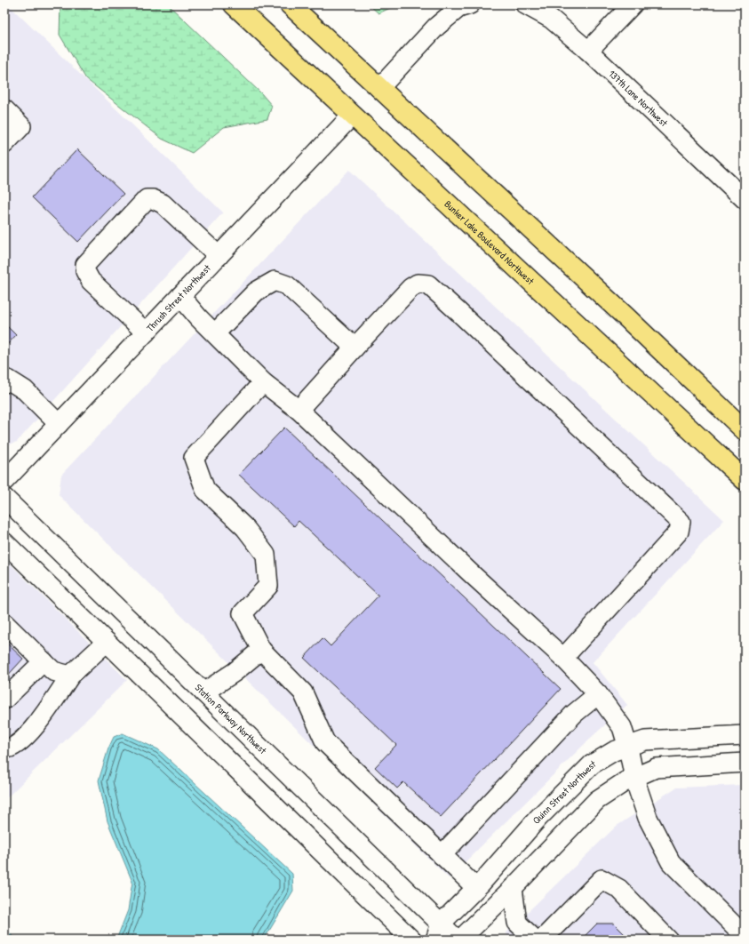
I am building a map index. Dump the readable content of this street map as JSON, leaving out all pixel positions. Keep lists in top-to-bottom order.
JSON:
{
  "streets": {
    "main road": ["Bunker Lake Boulevard Northwest"],
    "street": [
      "137th Lane Northwest",
      "Thrush Street Northwest",
      "Station Parkway Northwest",
      "Quinn Street Northwest"
    ]
  },
  "crossings": [
    ["Bunker Lake Boulevard Northwest", "Thrush Street Northwest"],
    ["Station Parkway Northwest", "Quinn Street Northwest"]
  ]
}
